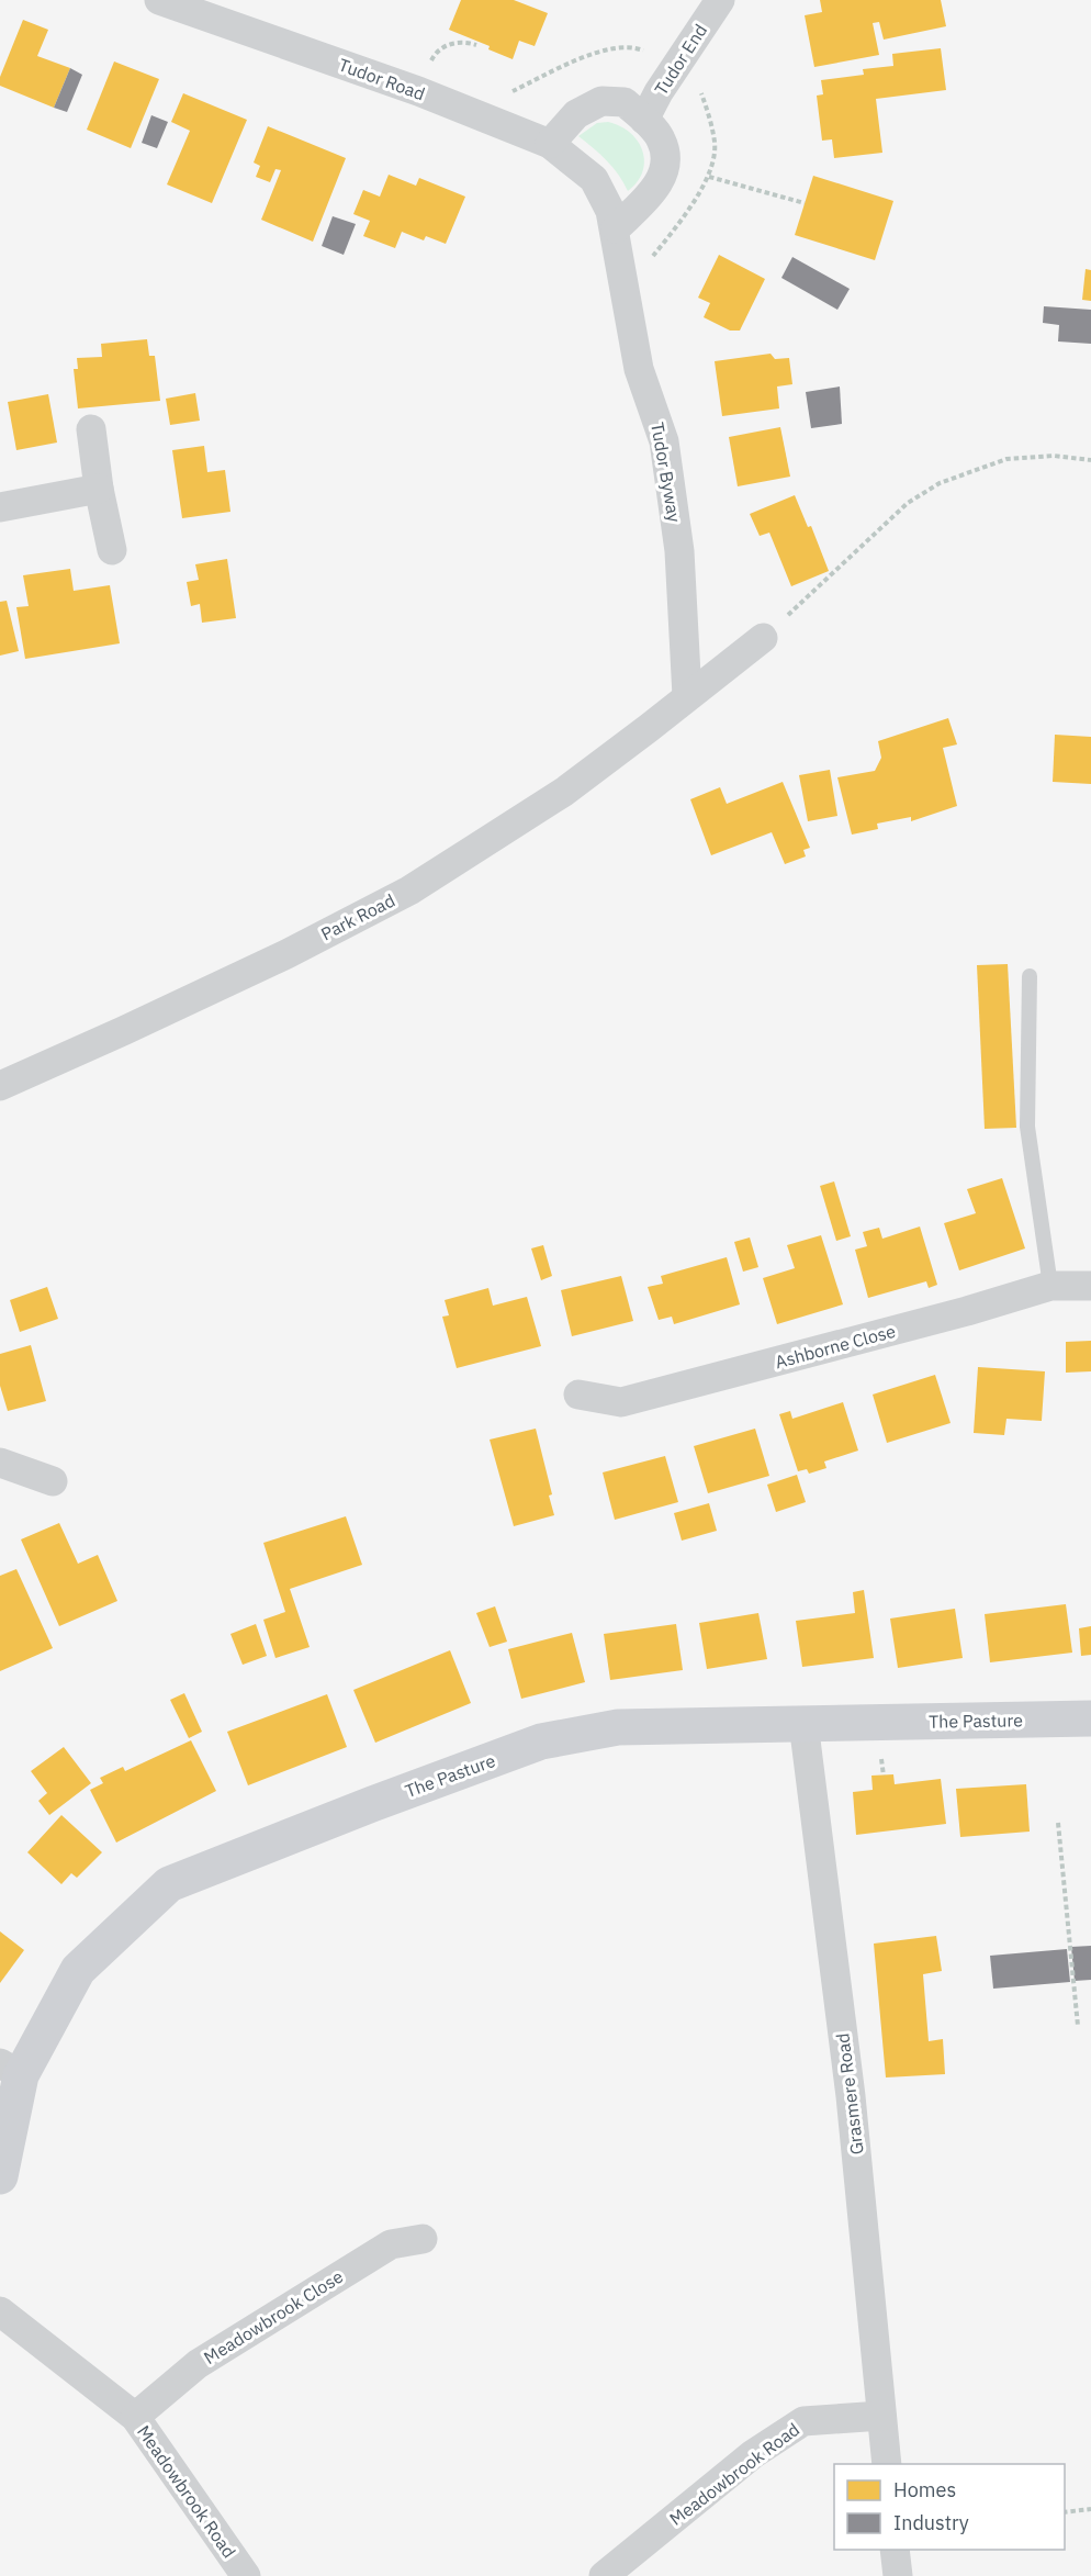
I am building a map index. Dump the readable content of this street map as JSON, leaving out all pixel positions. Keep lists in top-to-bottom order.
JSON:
{
  "streets": {
    "street": [
      "Tudor End",
      "Tudor Road",
      "Tudor Byway",
      "Park Road",
      "Ashborne Close",
      "The Pasture",
      "Grasmere Road",
      "Meadowbrook Close",
      "Meadowbrook Road"
    ]
  },
  "crossings": [
    ["Tudor Road", "Tudor Byway"],
    ["Tudor Byway", "Park Road"],
    ["The Pasture", "Grasmere Road"],
    ["Grasmere Road", "Meadowbrook Road"],
    ["Meadowbrook Close", "Meadowbrook Road"]
  ],
  "legend": ["Homes", "Industry"]
}
